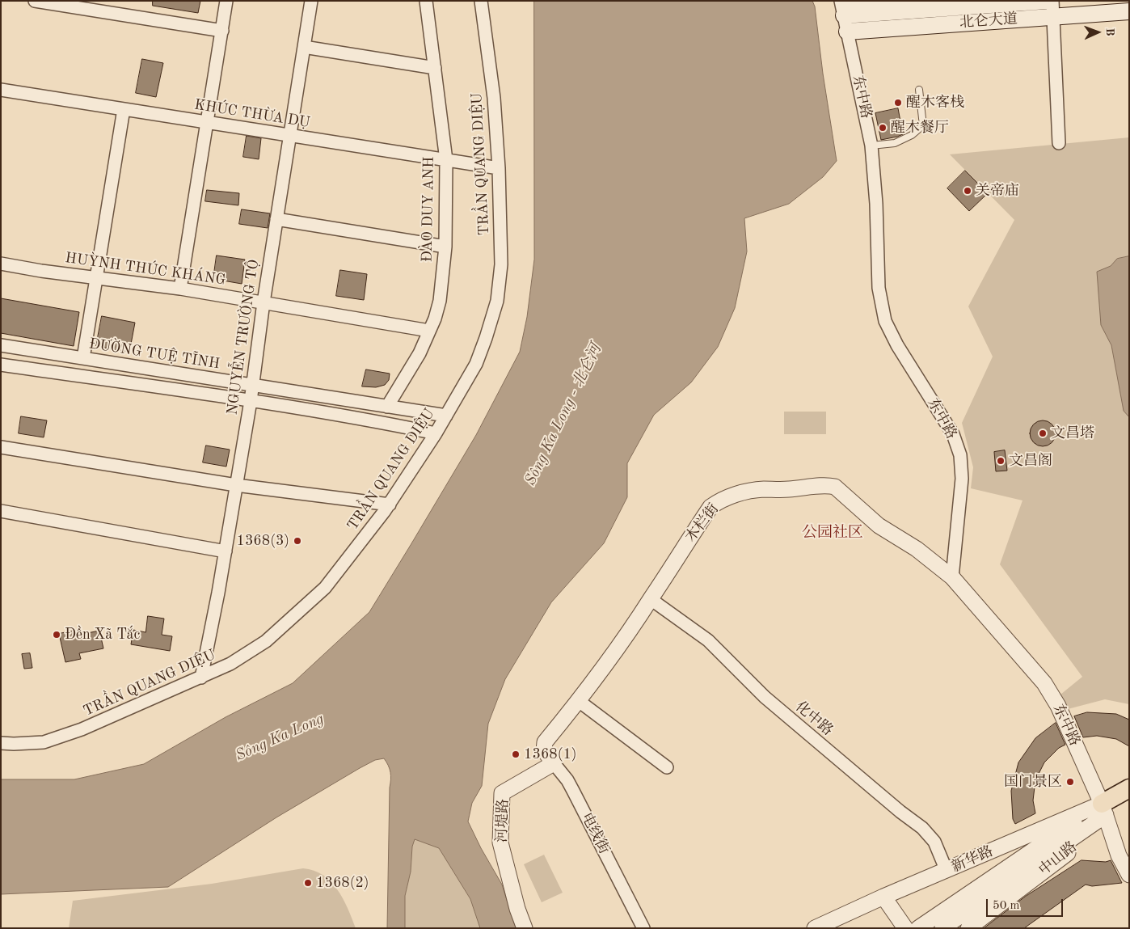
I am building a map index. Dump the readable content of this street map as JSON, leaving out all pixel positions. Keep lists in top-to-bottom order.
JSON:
{
  "streets": {
    "main road": ["北仑大道", "新华路"],
    "street": [
      "东中路",
      "KHÚC THỪA DỤ",
      "TRẦN QUANG DIỆU",
      "ĐÀO DUY ANH",
      "HUỲNH THÚC KHÁNG",
      "NGUYỄN TRƯỜNG TỘ",
      "ĐƯỜNG TUỆ TĨNH",
      "木栏街",
      "化中路",
      "河堤路",
      "电线街",
      "中山路"
    ]
  },
  "crossings": [
    ["北仑大道", "东中路"],
    ["东中路", "木栏街"],
    ["东中路", "中山路"],
    ["东中路", "新华路"],
    ["KHÚC THỪA DỤ", "TRẦN QUANG DIỆU"],
    ["KHÚC THỪA DỤ", "ĐÀO DUY ANH"],
    ["KHÚC THỪA DỤ", "NGUYỄN TRƯỜNG TỘ"],
    ["TRẦN QUANG DIỆU", "NGUYỄN TRƯỜNG TỘ"],
    ["TRẦN QUANG DIỆU", "ĐƯỜNG TUỆ TĨNH"],
    ["ĐÀO DUY ANH", "HUỲNH THÚC KHÁNG"],
    ["ĐÀO DUY ANH", "ĐƯỜNG TUỆ TĨNH"],
    ["HUỲNH THÚC KHÁNG", "NGUYỄN TRƯỜNG TỘ"],
    ["NGUYỄN TRƯỜNG TỘ", "ĐƯỜNG TUỆ TĨNH"],
    ["木栏街", "化中路"],
    ["木栏街", "电线街"],
    ["化中路", "新华路"],
    ["河堤路", "电线街"],
    ["中山路", "新华路"]
  ],
  "districts": ["公园社区"],
  "water": ["Sông Ka Long - 北仑河", "Sông Ka Long"],
  "places": [
    "醒木客栈",
    "醒木餐厅",
    "关帝庙",
    "文昌塔",
    "文昌阁",
    "1368(3)",
    "Đền Xã Tắc",
    "1368(1)",
    "国门景区",
    "1368(2)"
  ],
  "scale_bar": "50 m",
  "north": "right"
}
